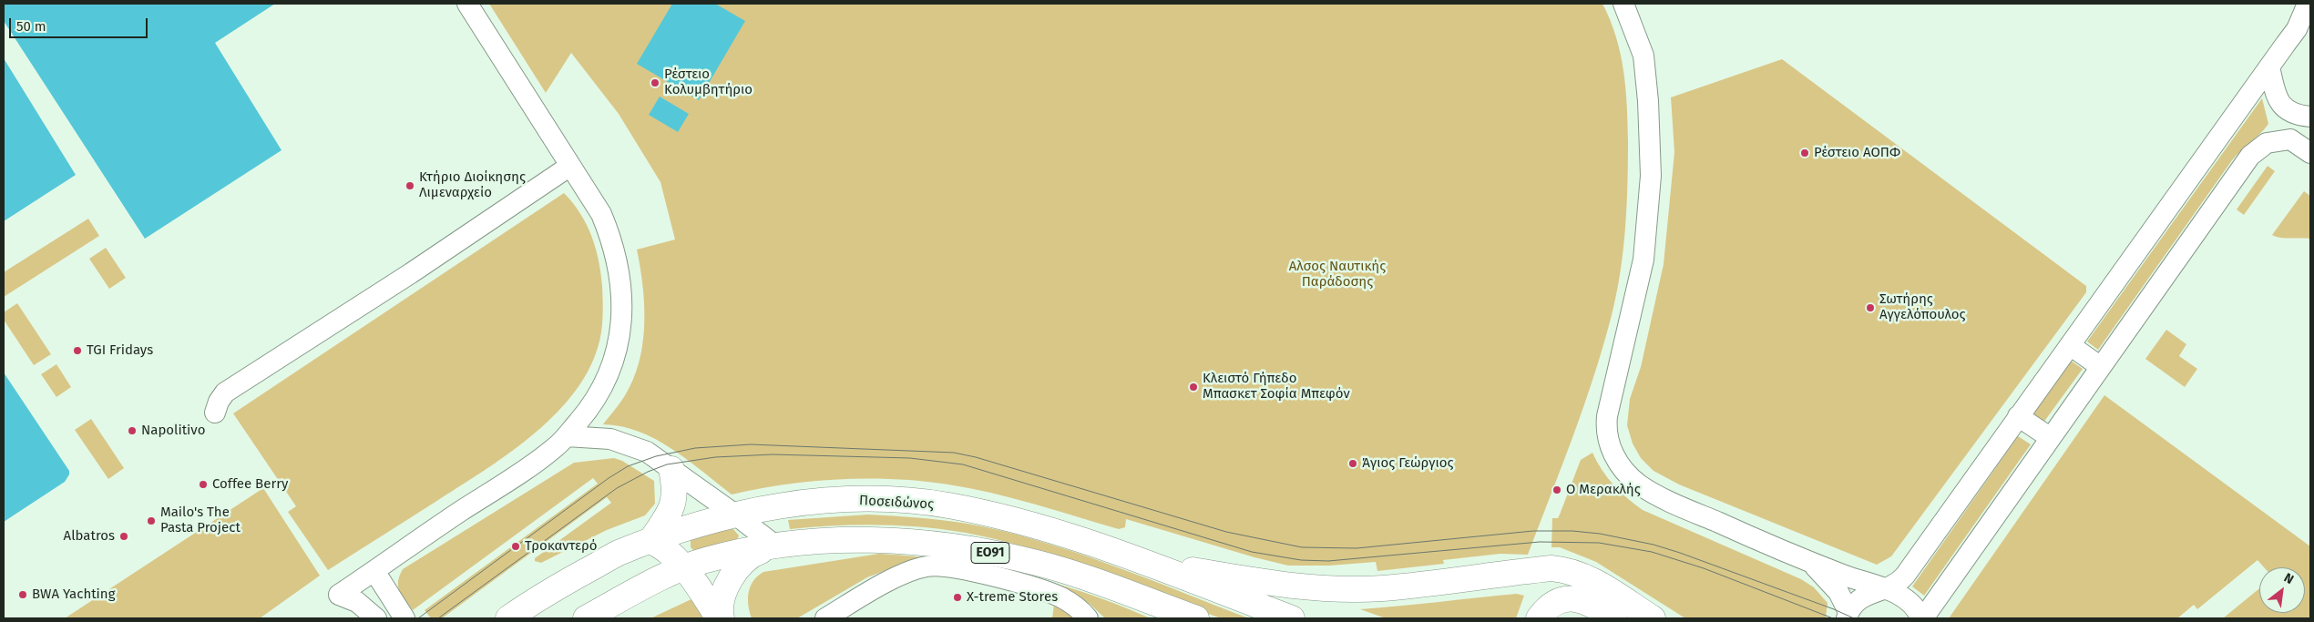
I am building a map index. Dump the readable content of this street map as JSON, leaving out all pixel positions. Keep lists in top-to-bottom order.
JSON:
{
  "streets": {
    "highway": ["Ποσειδώνος", "ΕΟ91"]
  },
  "parks": ["Αλσος Ναυτικής Παράδοσης"],
  "places": [
    "Ρέστειο Κολυμβητήριο",
    "Ρέστειο ΑΟΠΦ",
    "Κτήριο Διοίκησης Λιμεναρχείο",
    "Σωτήρης Αγγελόπουλος",
    "TGI Fridays",
    "Κλειστό Γήπεδο Μπασκετ Σοφία Μπεφόν",
    "Napolitivo",
    "Άγιος Γεώργιος",
    "Coffee Berry",
    "Ο Μερακλής",
    "Mailo's The Pasta Project",
    "Albatros",
    "Τροκαντερό",
    "BWA Yachting",
    "X-treme Stores"
  ],
  "scale_bar": "50 m",
  "north": "top right"
}
